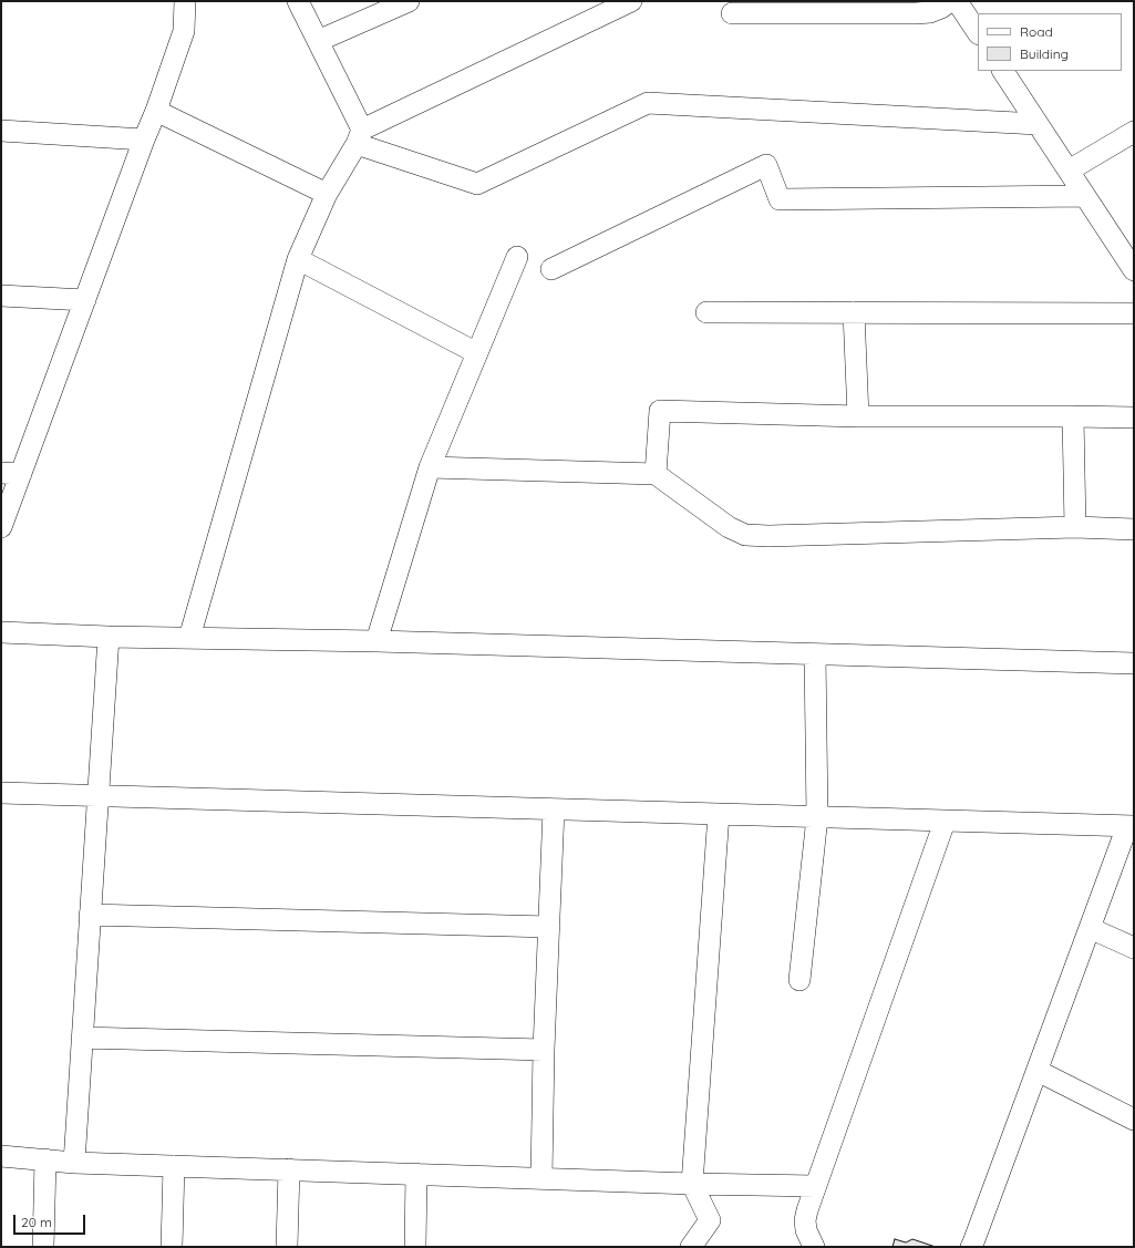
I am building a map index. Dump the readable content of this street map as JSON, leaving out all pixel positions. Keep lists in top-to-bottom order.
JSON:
{
  "legend": ["Road", "Building"],
  "scale_bar": "20 m"
}
